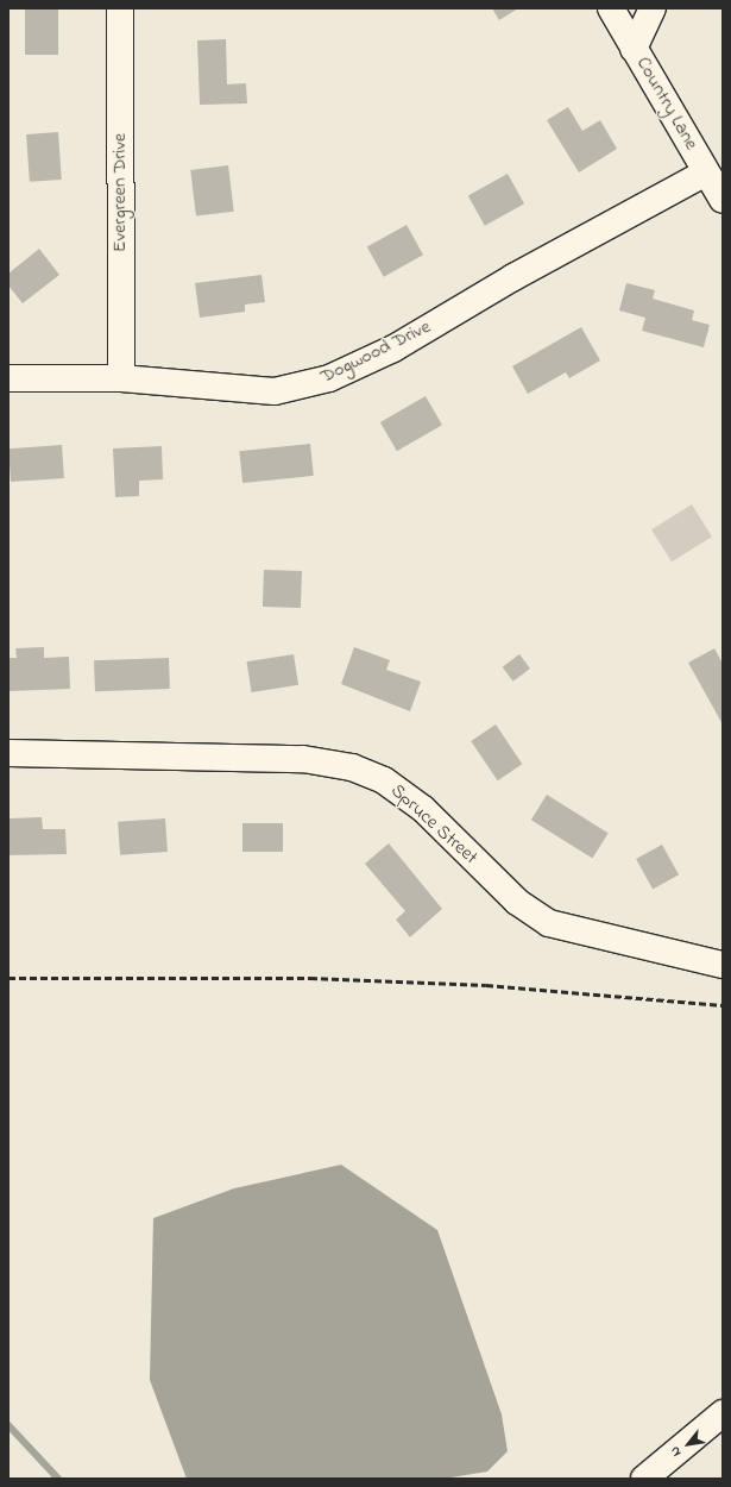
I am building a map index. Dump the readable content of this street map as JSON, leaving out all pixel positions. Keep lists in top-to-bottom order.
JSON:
{
  "streets": {
    "main road": [
      "Country Lane",
      "Evergreen Drive",
      "Dogwood Drive",
      "Spruce Street"
    ]
  },
  "crossings": [
    ["Country Lane", "Dogwood Drive"],
    ["Evergreen Drive", "Dogwood Drive"]
  ],
  "north": "bottom left"
}
